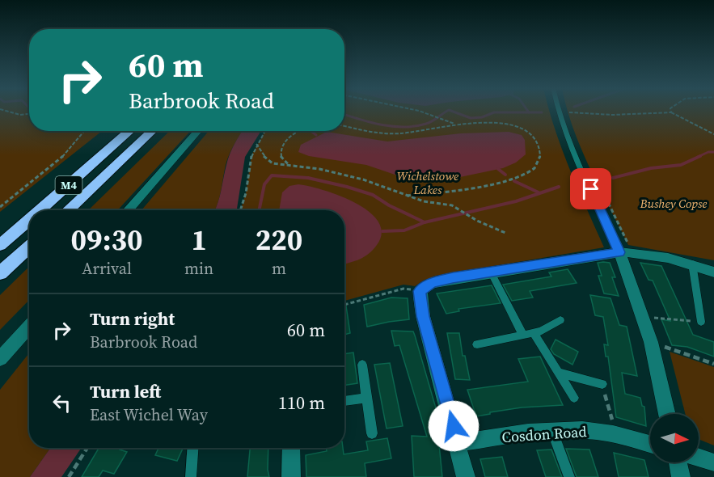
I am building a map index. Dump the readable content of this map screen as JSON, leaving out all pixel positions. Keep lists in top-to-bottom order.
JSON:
{
  "streets": {
    "highway": ["M4"],
    "street": ["Cosdon Road"]
  },
  "parks": ["Wichelstowe Lakes", "Bushey Copse"],
  "north": "right",
  "page": {
    "turn": ["60 m", "Barbrook Road"],
    "eta": [
      "09:30",
      "Arrival",
      "1",
      "min",
      "220",
      "m"
    ],
    "list": [
      {
        "name": "Turn right",
        "note": "Barbrook Road",
        "value": "60 m"
      },
      {
        "name": "Turn left",
        "note": "East Wichel Way",
        "value": "110 m"
      }
    ]
  }
}
